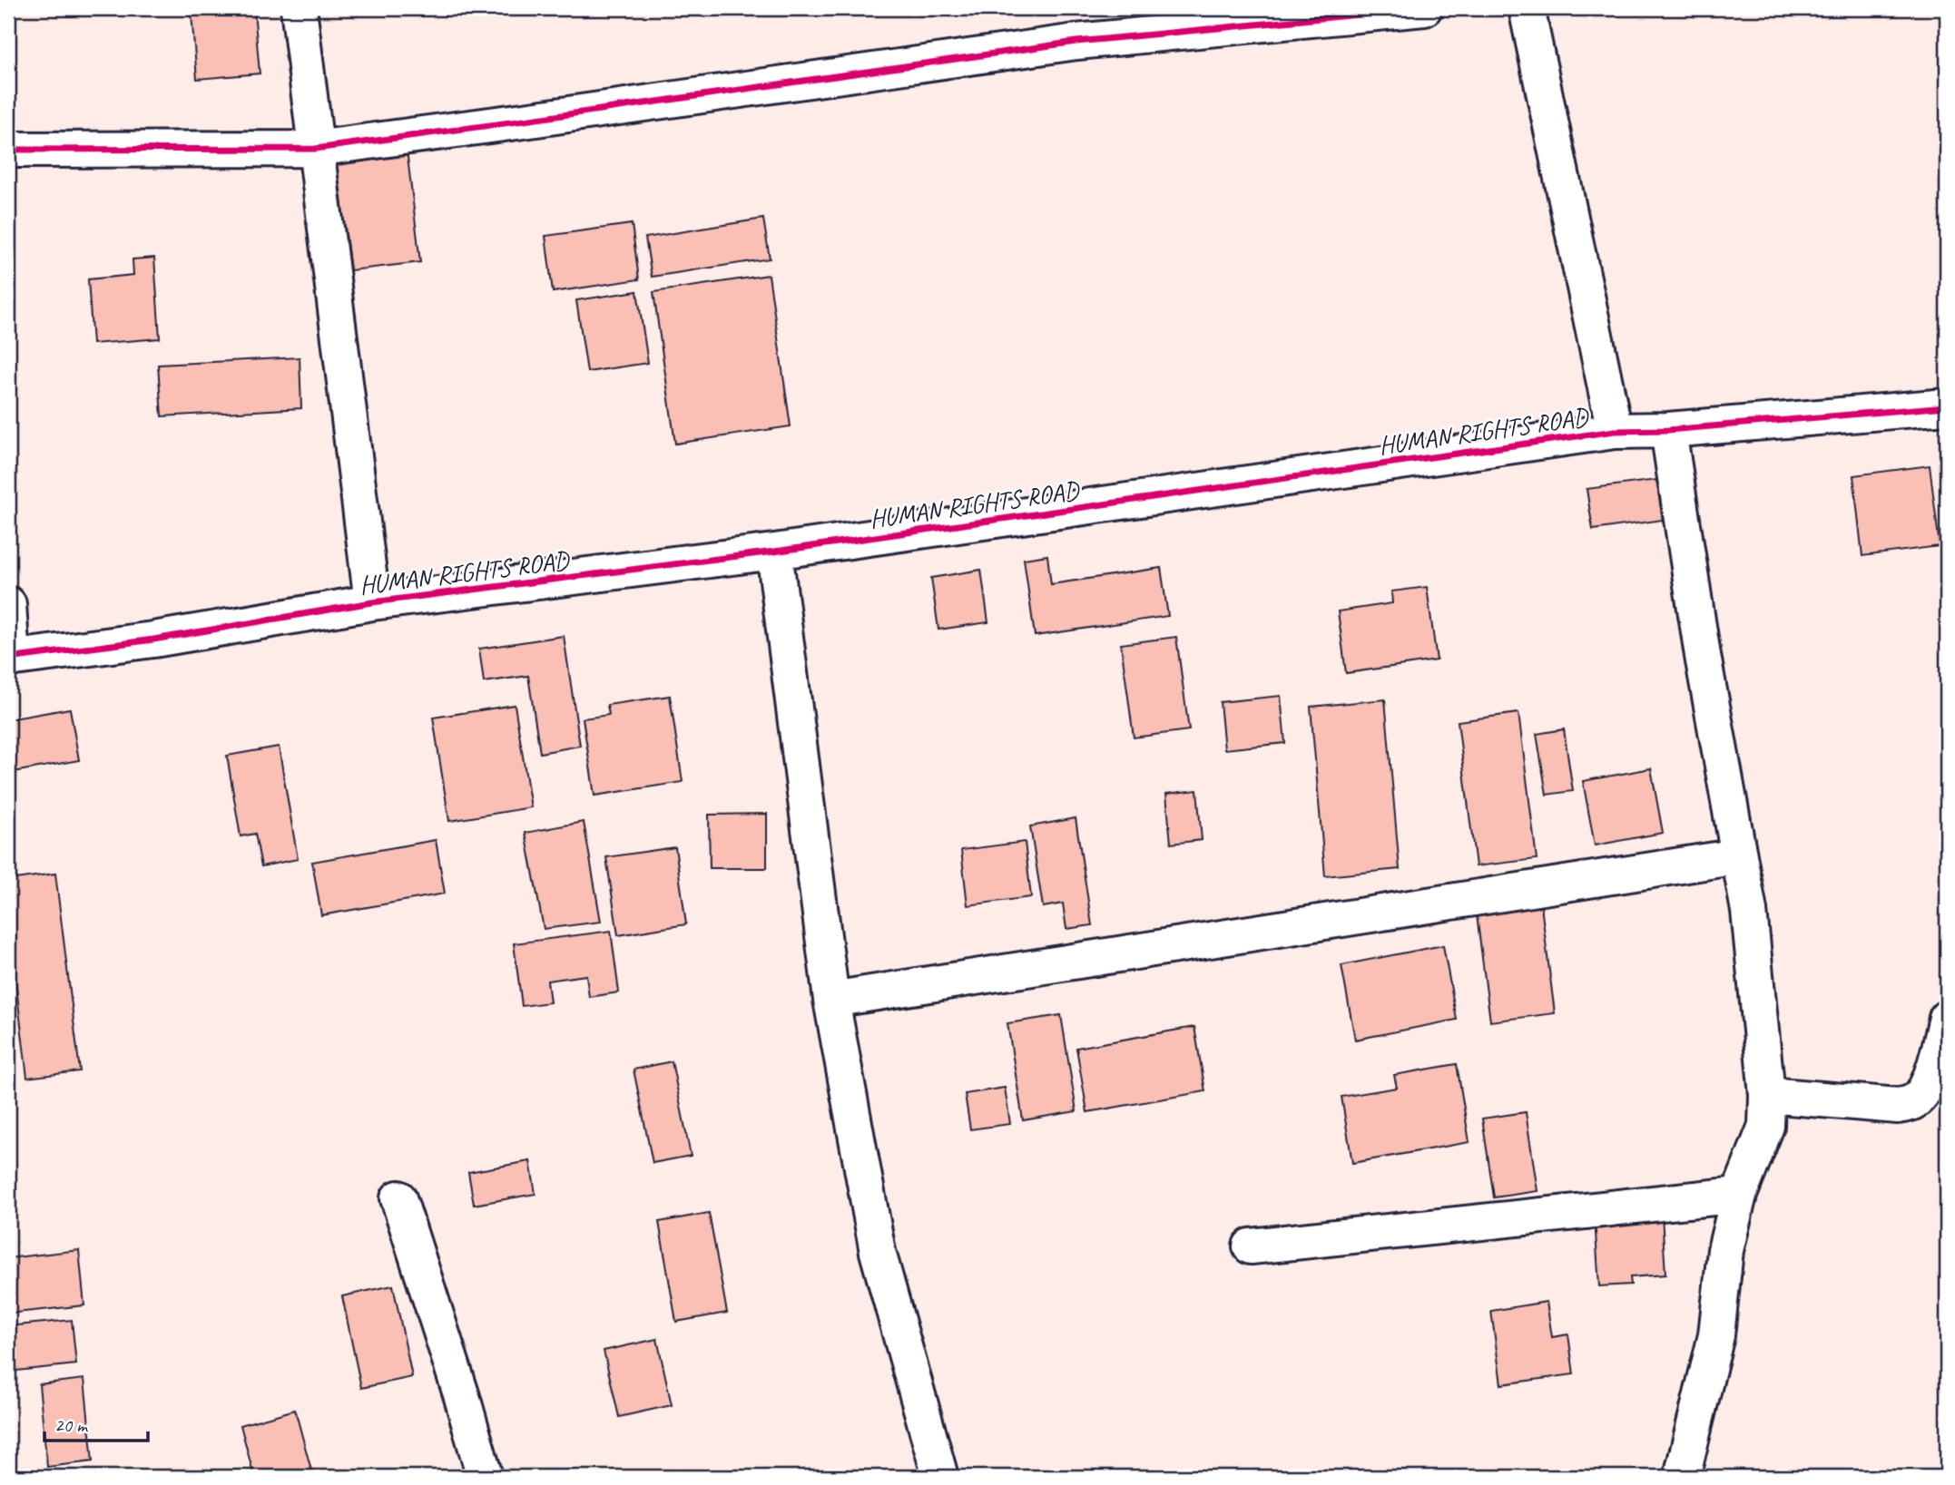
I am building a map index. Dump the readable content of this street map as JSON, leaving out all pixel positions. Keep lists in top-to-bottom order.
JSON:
{
  "streets": {
    "street": ["HUMAN RIGHTS ROAD"]
  },
  "scale_bar": "20 m"
}
